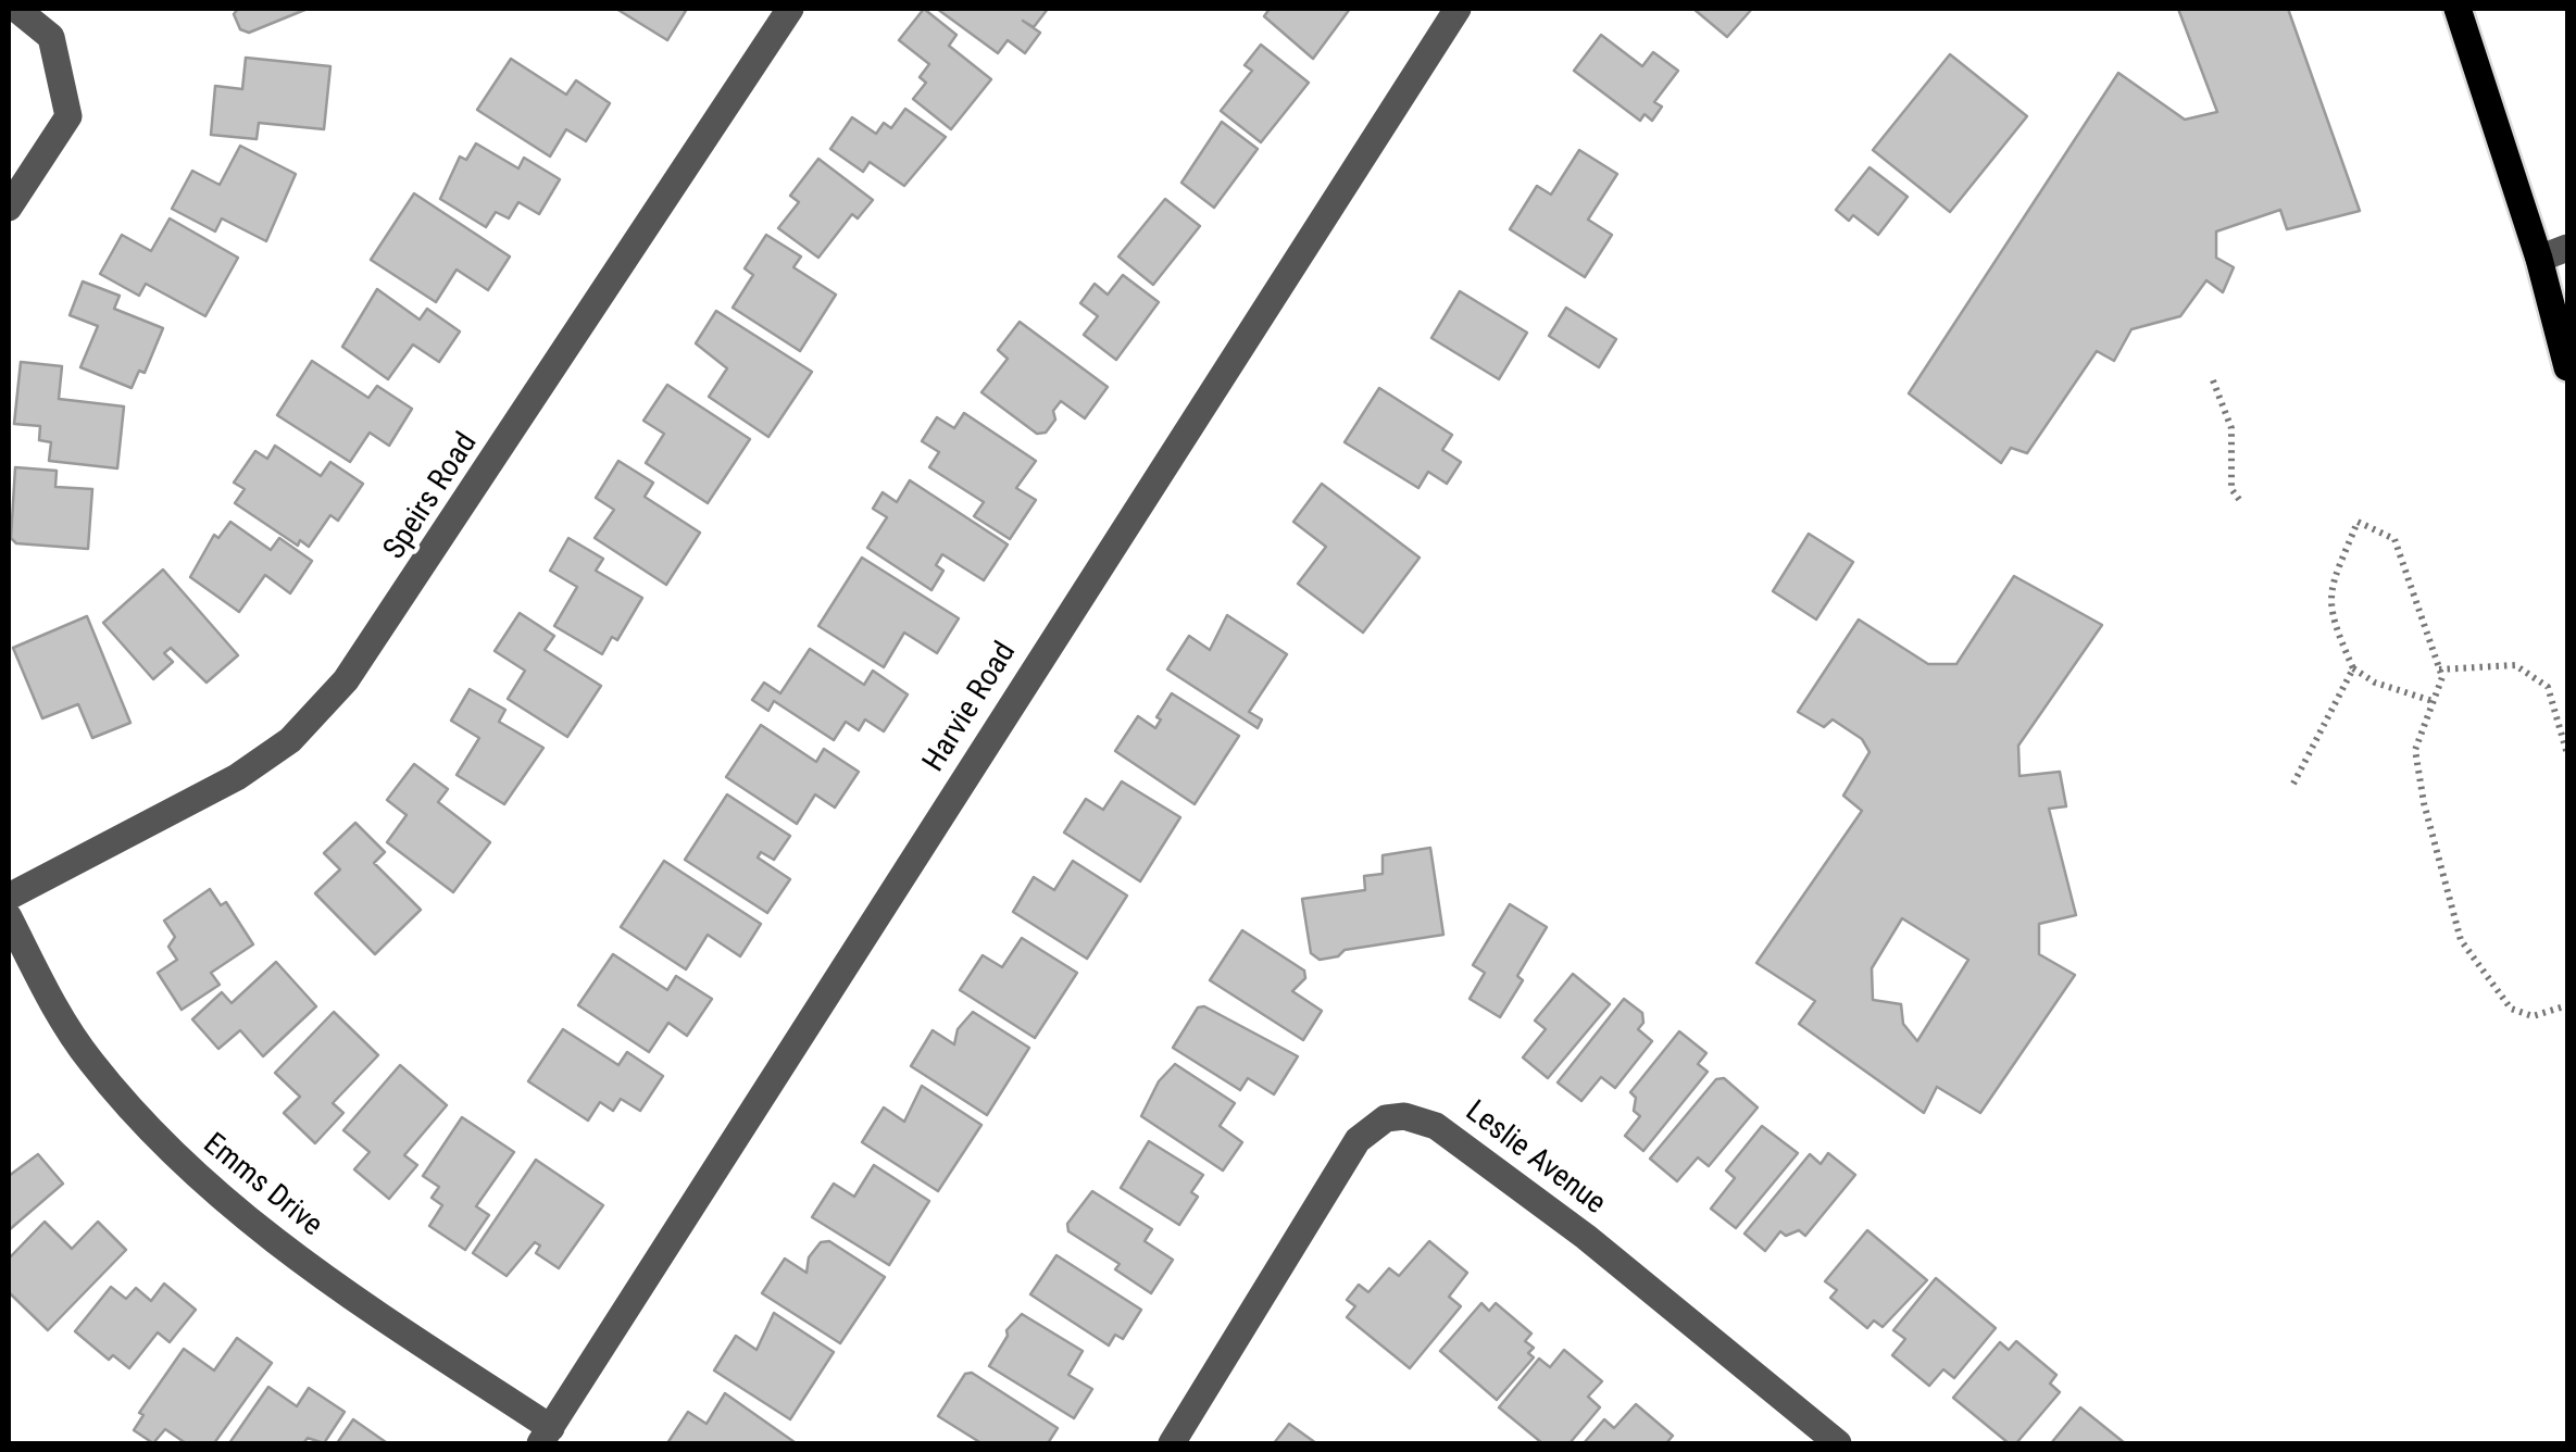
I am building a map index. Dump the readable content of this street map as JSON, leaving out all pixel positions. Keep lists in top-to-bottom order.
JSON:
{
  "streets": {
    "street": [
      "Speirs Road",
      "Harvie Road",
      "Leslie Avenue",
      "Emms Drive"
    ]
  },
  "crossings": [
    ["Harvie Road", "Emms Drive"]
  ]
}
